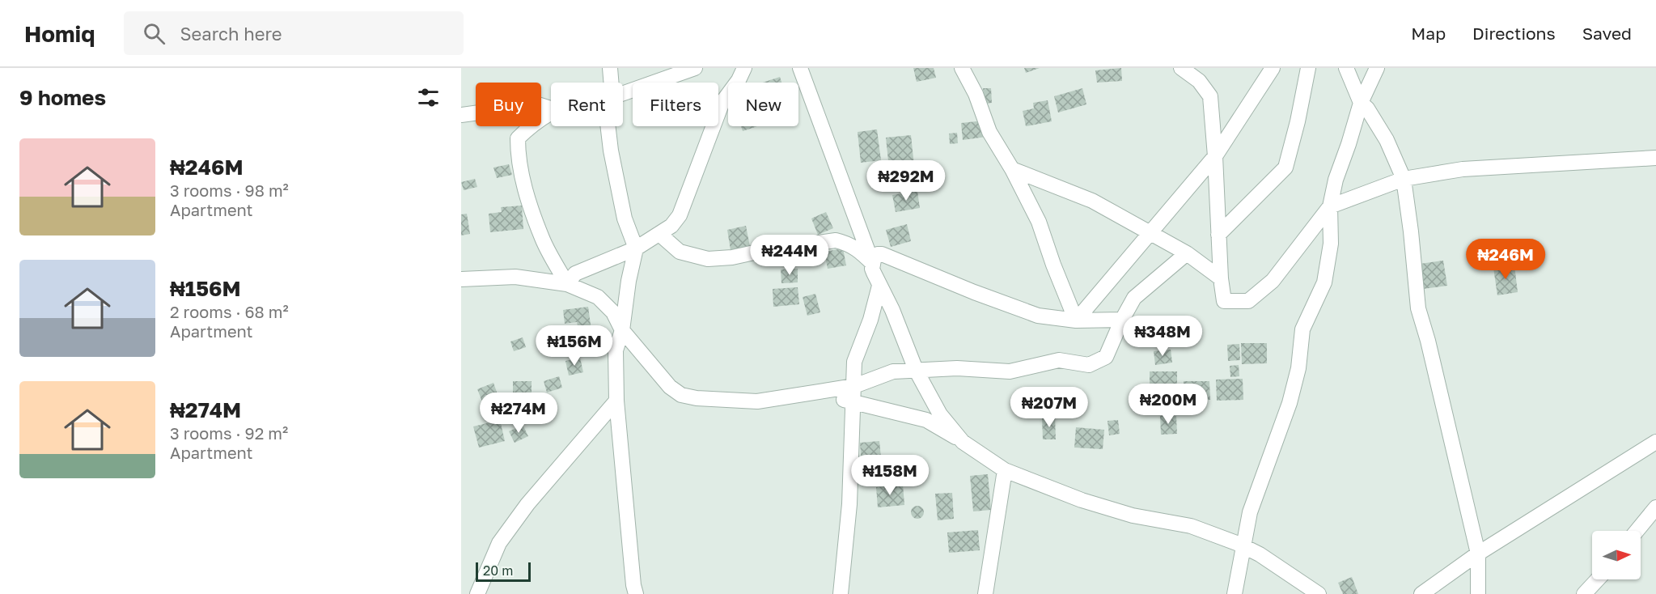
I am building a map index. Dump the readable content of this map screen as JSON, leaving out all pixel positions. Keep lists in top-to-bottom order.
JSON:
{
  "scale_bar": "20 m",
  "north": "right",
  "page": {
    "header": "Homiq",
    "search": "Search here",
    "nav": ["Map", "Directions", "Saved"],
    "heading": "9 homes",
    "chip": [
      "Buy",
      "Rent",
      "Filters",
      "New"
    ],
    "list": [
      {
        "name": "₦246M",
        "note": "3 rooms · 98 m² · Apartment"
      },
      {
        "name": "₦156M",
        "note": "2 rooms · 68 m² · Apartment"
      },
      {
        "name": "₦274M",
        "note": "3 rooms · 92 m² · Apartment"
      }
    ],
    "price": [
      "₦292M",
      "₦244M",
      "₦246M",
      "₦348M",
      "₦156M",
      "₦200M",
      "₦207M",
      "₦274M",
      "₦158M"
    ],
    "scale": "20 m"
  }
}
